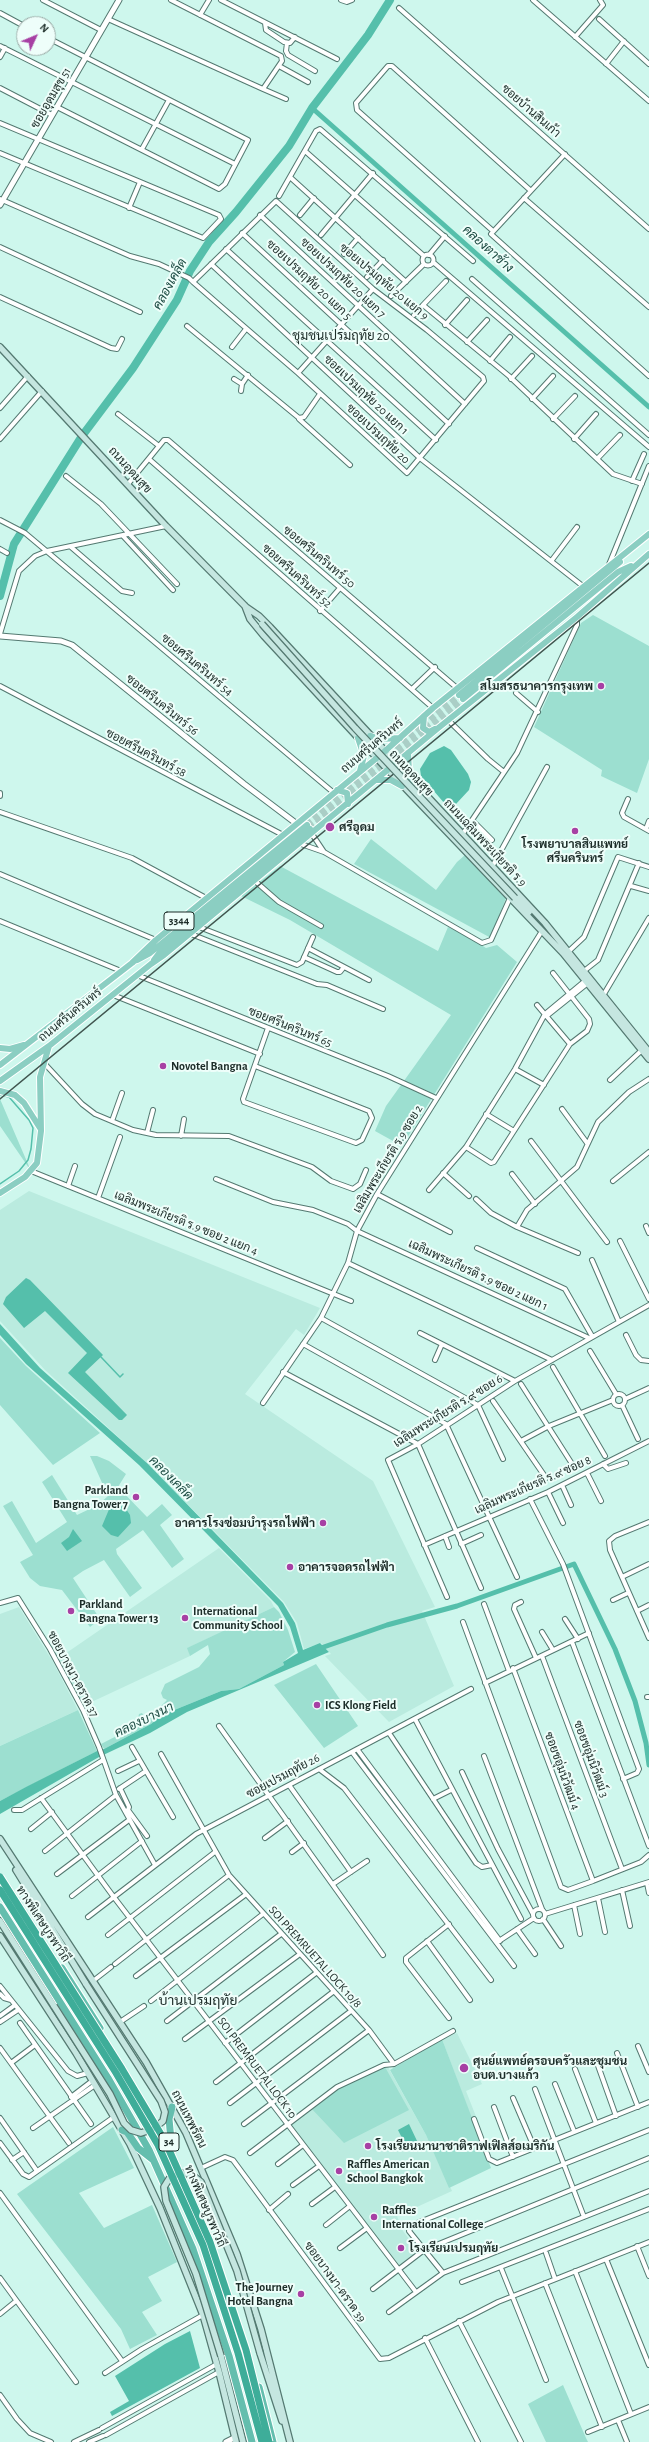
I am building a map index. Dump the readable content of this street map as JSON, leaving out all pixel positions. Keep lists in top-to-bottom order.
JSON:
{
  "streets": {
    "highway": ["ทางพิเศษบูรพาวิถี", "34"],
    "main road": [
      "ถนนอุดมสุข",
      "ถนนศรีนครินทร์",
      "ถนนเฉลิมพระเกียรติ ร.9",
      "3344",
      "ถนนเทพรัตน"
    ],
    "street": [
      "ซอยอุดมสุข 51",
      "ซอยบ้านสินเก้า",
      "ซอยเปรมฤทัย 20 แยก 7",
      "ซอยเปรมฤทัย 20 แยก 5",
      "ซอยเปรมฤทัย 20 แยก 9",
      "ซอยเปรมฤทัย 20 แยก 1",
      "ซอยเปรมฤทัย 20",
      "ซอยศรีนครินทร์ 50",
      "ซอยศรีนครินทร์ 52",
      "ซอยศรีนครินทร์ 54",
      "ซอยศรีนครินทร์ 56",
      "ซอยศรีนครินทร์ 58",
      "ซอยศรีนครินทร์ 65",
      "เฉลิมพระเกียรติ ร.9 ซอย 2",
      "เฉลิมพระเกียรติ ร.9 ซอย 2 แยก 4",
      "เฉลิมพระเกียรติ ร.9 ซอย 2 แยก 1",
      "เฉลิมพระเกียรติ ร.๙ ซอย 6",
      "เฉลิมพระเกียรติ ร.๙ ซอย 8",
      "ซอยบางนา-ตราด 37",
      "ซอยชอุ่มนิวัฒม์ 3",
      "ซอยชอุ่มนิวัฒม์ 4",
      "ซอยเปรมฤทัย 26",
      "SOI PREMRUETAL LOCK 10/8",
      "SOI PREMRUETAL LOCK 10",
      "ซอยบางนา-ตราด 39"
    ]
  },
  "crossings": [
    ["ซอยอุดมสุข 51", "ซอยเปรมฤทัย 20"],
    ["ซอยเปรมฤทัย 20 แยก 7", "ซอยเปรมฤทัย 20 แยก 9"],
    ["ซอยเปรมฤทัย 20 แยก 7", "ซอยเปรมฤทัย 20"],
    ["ซอยเปรมฤทัย 20 แยก 5", "ซอยเปรมฤทัย 20"],
    ["ซอยเปรมฤทัย 20 แยก 9", "ซอยเปรมฤทัย 20"],
    ["ซอยเปรมฤทัย 20 แยก 1", "ซอยเปรมฤทัย 20"],
    ["ซอยเปรมฤทัย 20 แยก 1", "ถนนศรีนครินทร์"],
    ["ถนนอุดมสุข", "ถนนศรีนครินทร์"],
    ["ถนนอุดมสุข", "ถนนเฉลิมพระเกียรติ ร.9"],
    ["ซอยศรีนครินทร์ 50", "ถนนศรีนครินทร์"],
    ["ซอยศรีนครินทร์ 52", "ถนนศรีนครินทร์"],
    ["ซอยศรีนครินทร์ 54", "ถนนศรีนครินทร์"],
    ["ซอยศรีนครินทร์ 56", "ถนนศรีนครินทร์"],
    ["ถนนศรีนครินทร์", "ซอยศรีนครินทร์ 58"],
    ["ถนนศรีนครินทร์", "ถนนเฉลิมพระเกียรติ ร.9"],
    ["ถนนศรีนครินทร์", "ซอยศรีนครินทร์ 65"],
    ["ถนนเฉลิมพระเกียรติ ร.9", "เฉลิมพระเกียรติ ร.9 ซอย 2"],
    ["ซอยศรีนครินทร์ 65", "เฉลิมพระเกียรติ ร.9 ซอย 2"],
    ["เฉลิมพระเกียรติ ร.9 ซอย 2", "เฉลิมพระเกียรติ ร.9 ซอย 2 แยก 4"],
    ["เฉลิมพระเกียรติ ร.9 ซอย 2", "เฉลิมพระเกียรติ ร.9 ซอย 2 แยก 1"],
    ["เฉลิมพระเกียรติ ร.9 ซอย 2 แยก 1", "เฉลิมพระเกียรติ ร.๙ ซอย 6"],
    ["เฉลิมพระเกียรติ ร.๙ ซอย 6", "เฉลิมพระเกียรติ ร.๙ ซอย 8"],
    ["ซอยบางนา-ตราด 37", "ซอยเปรมฤทัย 26"],
    ["ซอยเปรมฤทัย 26", "SOI PREMRUETAL LOCK 10/8"],
    ["ซอยเปรมฤทัย 26", "SOI PREMRUETAL LOCK 10"],
    ["ถนนเทพรัตน", "ซอยบางนา-ตราด 39"]
  ],
  "districts": ["ชุมชนเปรมฤทัย 20", "บ้านเปรมฤทัย"],
  "water": ["คลองตาช้าง", "คลองเคล็ด", "คลองบางนา"],
  "places": [
    "สโมสรธนาคารกรุงเทพ",
    "ศรีอุดม",
    "โรงพยาบาลสินแพทย์ ศรีนครินทร์",
    "Novotel Bangna",
    "Parkland Bangna Tower 7",
    "อาคารโรงซ่อมบำรุงรถไฟฟ้า",
    "อาคารจอดรถไฟฟ้า",
    "Parkland Bangna Tower 13",
    "International Community School",
    "ICS Klong Field",
    "ศุนย์แพทย์ครอบครัวและชุมชน อบต.บางแก้ว",
    "โรงเรียนนานาชาติราฟเฟิลส์อเมริกัน",
    "Raffles American School Bangkok",
    "Raffles International College",
    "โรงเรียนเปรมฤทัย",
    "The Journey Hotel Bangna"
  ],
  "north": "top right"
}
